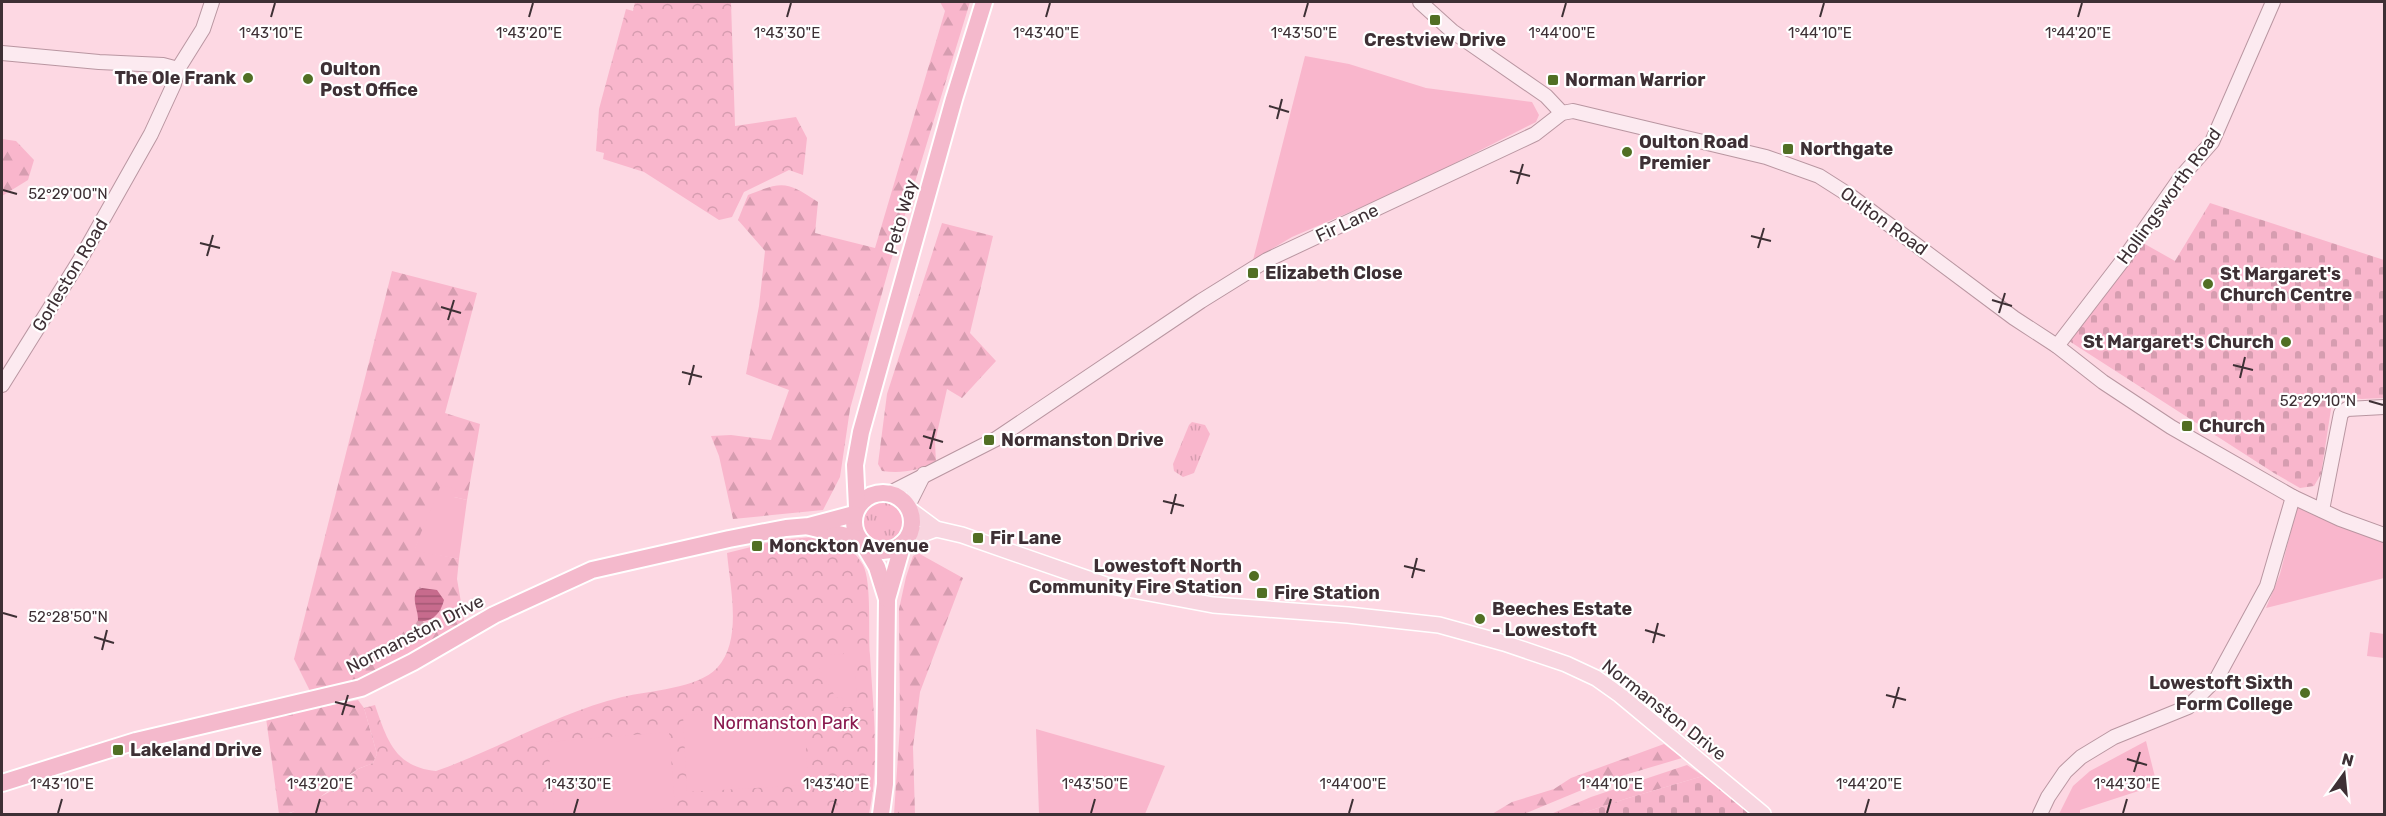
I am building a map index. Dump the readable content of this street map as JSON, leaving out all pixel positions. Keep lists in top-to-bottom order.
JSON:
{
  "streets": {
    "highway": ["Peto Way", "Normanston Drive"],
    "street": [
      "Hollingsworth Road",
      "Oulton Road",
      "Fir Lane",
      "Gorleston Road"
    ]
  },
  "crossings": [
    ["Hollingsworth Road", "Oulton Road"],
    ["Peto Way", "Fir Lane"],
    ["Peto Way", "Normanston Drive"],
    ["Oulton Road", "Fir Lane"],
    ["Fir Lane", "Normanston Drive"]
  ],
  "parks": ["Normanston Park"],
  "places": {
    "transit": [
      "Crestview Drive",
      "Norman Warrior",
      "Northgate",
      "Elizabeth Close",
      "Church",
      "Normanston Drive",
      "Fir Lane",
      "Monckton Avenue",
      "Fire Station",
      "Lakeland Drive"
    ],
    "other": [
      "The Ole Frank",
      "Oulton Post Office",
      "Oulton Road Premier",
      "St Margaret's Church Centre",
      "St Margaret's Church",
      "Lowestoft North Community Fire Station",
      "Beeches Estate - Lowestoft",
      "Lowestoft Sixth Form College"
    ]
  },
  "north": "top",
  "coordinates": [
    "1°43'10\"E",
    "1°43'20\"E",
    "1°43'30\"E",
    "1°43'40\"E",
    "1°43'50\"E",
    "1°44'00\"E",
    "1°44'10\"E",
    "1°44'20\"E",
    "52°29'00\"N",
    "52°29'10\"N",
    "52°28'50\"N",
    "1°44'30\"E"
  ]
}
